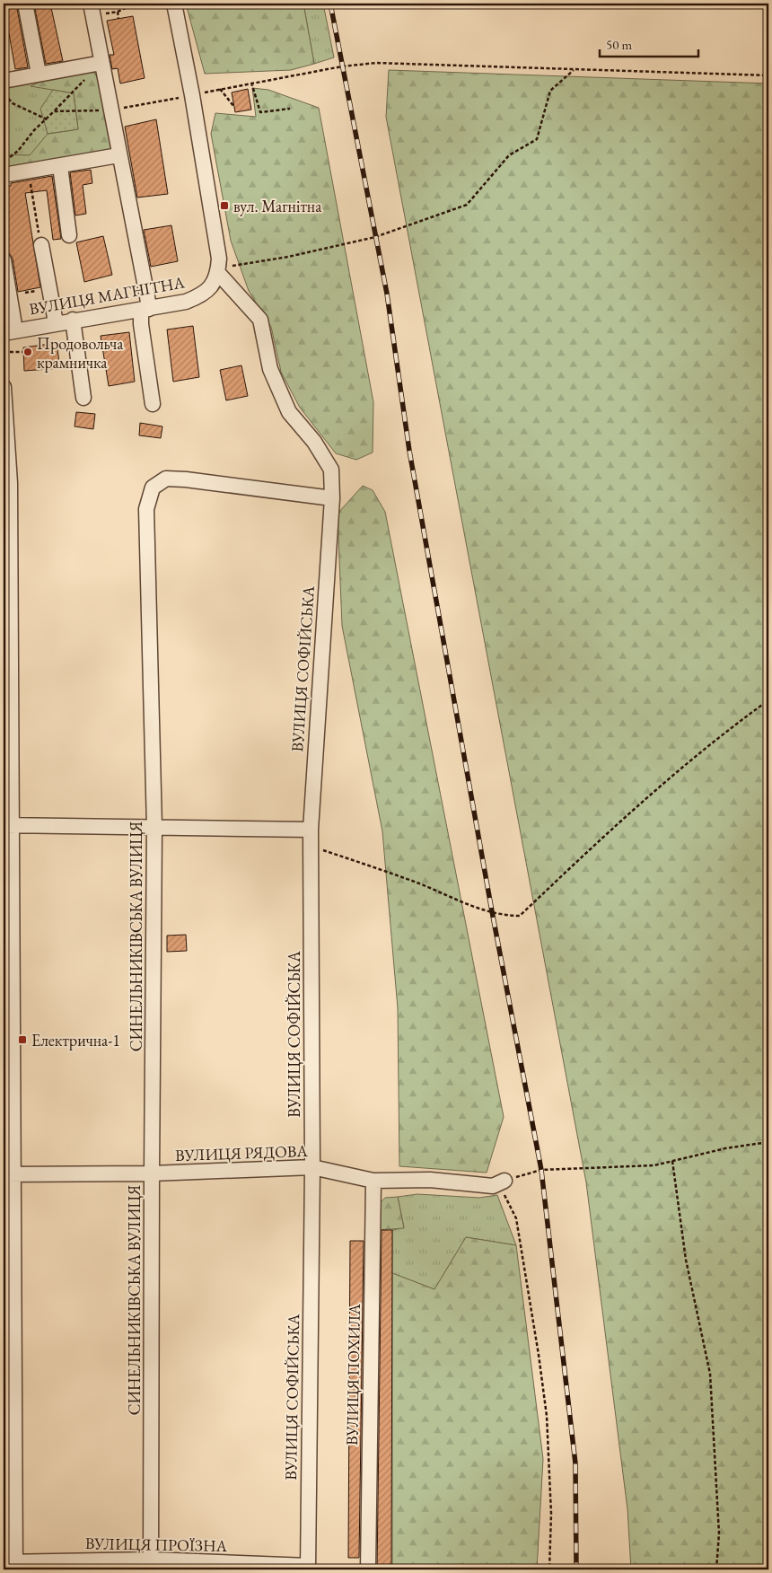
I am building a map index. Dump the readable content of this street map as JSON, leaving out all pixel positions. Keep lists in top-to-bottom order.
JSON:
{
  "streets": {
    "street": [
      "ВУЛИЦЯ МАГНІТНА",
      "ВУЛИЦЯ СОФІЙСЬКА",
      "СИНЕЛЬНИКІВСЬКА ВУЛИЦЯ",
      "ВУЛИЦЯ РЯДОВА",
      "ВУЛИЦЯ ПОХИЛА",
      "ВУЛИЦЯ ПРОЇЗНА"
    ]
  },
  "crossings": [
    ["ВУЛИЦЯ МАГНІТНА", "ВУЛИЦЯ СОФІЙСЬКА"],
    ["ВУЛИЦЯ СОФІЙСЬКА", "СИНЕЛЬНИКІВСЬКА ВУЛИЦЯ"],
    ["ВУЛИЦЯ СОФІЙСЬКА", "ВУЛИЦЯ РЯДОВА"],
    ["ВУЛИЦЯ СОФІЙСЬКА", "ВУЛИЦЯ ПРОЇЗНА"],
    ["СИНЕЛЬНИКІВСЬКА ВУЛИЦЯ", "ВУЛИЦЯ РЯДОВА"],
    ["СИНЕЛЬНИКІВСЬКА ВУЛИЦЯ", "ВУЛИЦЯ ПРОЇЗНА"],
    ["ВУЛИЦЯ РЯДОВА", "ВУЛИЦЯ ПОХИЛА"]
  ],
  "places": {
    "transit": ["вул. Магнітна", "Електрична-1"],
    "other": ["Продовольча крамничка"]
  },
  "scale_bar": "50 m"
}
